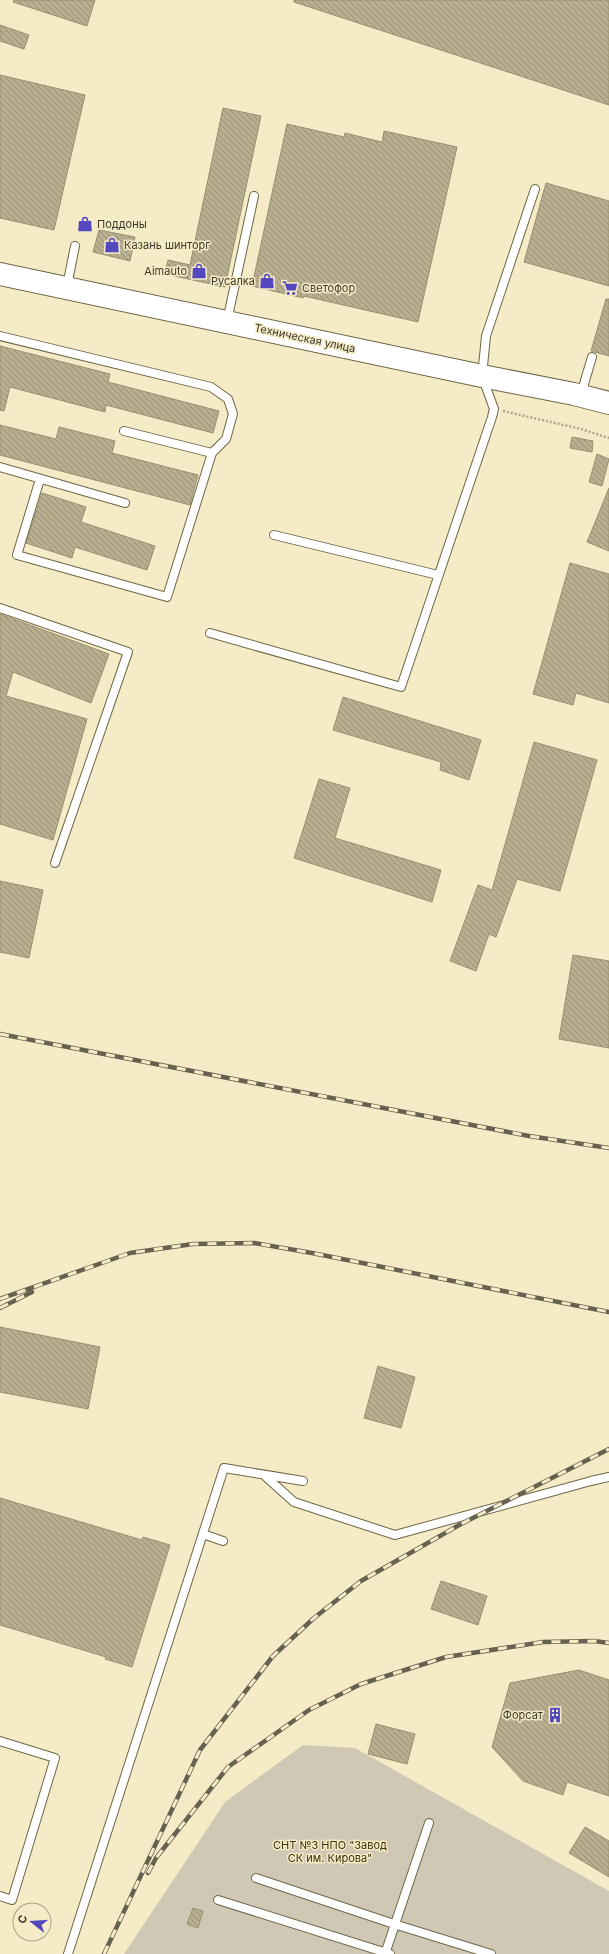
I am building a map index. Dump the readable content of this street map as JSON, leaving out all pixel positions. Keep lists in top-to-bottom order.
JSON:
{
  "streets": {
    "main road": ["Техническая улица"]
  },
  "parks": ["СНТ №3 НПО \"Завод СК им. Кирова\""],
  "places": {
    "shop": [
      "Поддоны",
      "Казань шинторг",
      "Aimauto",
      "Русалка"
    ],
    "supermarket": ["Светофор"],
    "building": ["Форсат"]
  },
  "north": "left"
}
